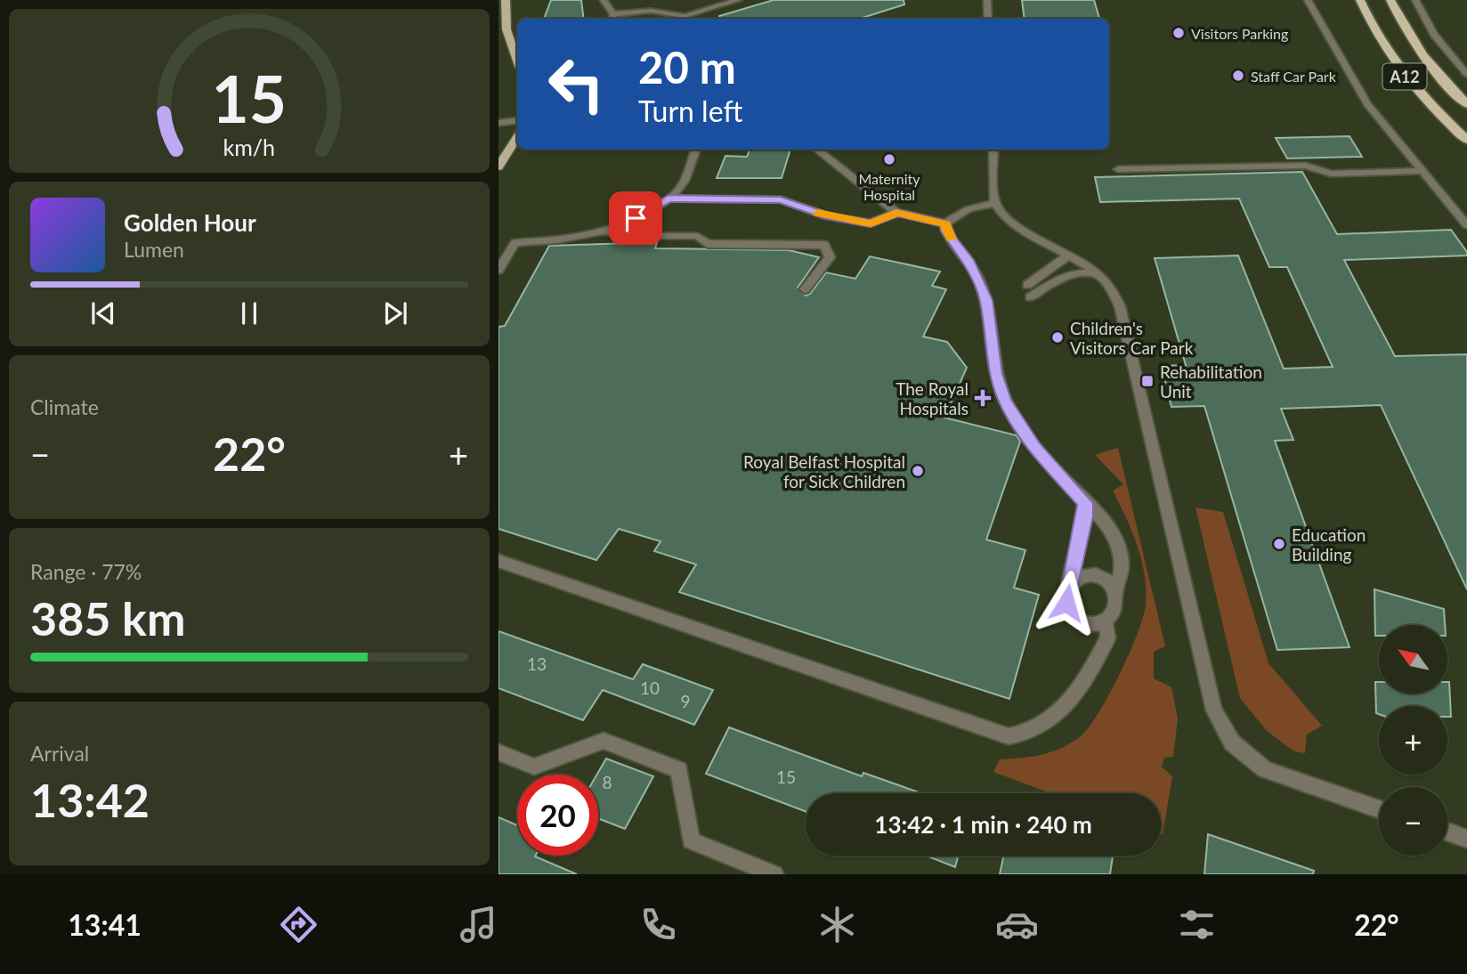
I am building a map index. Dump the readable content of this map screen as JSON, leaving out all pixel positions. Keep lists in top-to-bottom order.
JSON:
{
  "streets": {
    "highway": ["A12"]
  },
  "places": {
    "other": [
      "Visitors Parking",
      "Staff Car Park",
      "Maternity Hospital",
      "Children's Visitors Car Park",
      "Royal Belfast Hospital for Sick Children",
      "Education Building"
    ],
    "transit": ["Rehabilitation Unit"],
    "health": ["The Royal Hospitals"]
  },
  "house_numbers": [
    "13",
    "10",
    "9",
    "15",
    "8"
  ],
  "north": "top left",
  "page": {
    "turn": ["20 m", "Turn left"],
    "song": ["Golden Hour", "Lumen"],
    "tile": [
      "Climate",
      ["Range · 77%", "385 km"],
      ["Arrival", "13:42"]
    ],
    "heat": ["−", "22°", "+"],
    "map_buttons": ["+", "−"],
    "limit": "20",
    "trip": "13:42 · 1 min · 240 m",
    "tabs": ["13:41", "22°"],
    "gauge": ["15", "km/h"]
  }
}
